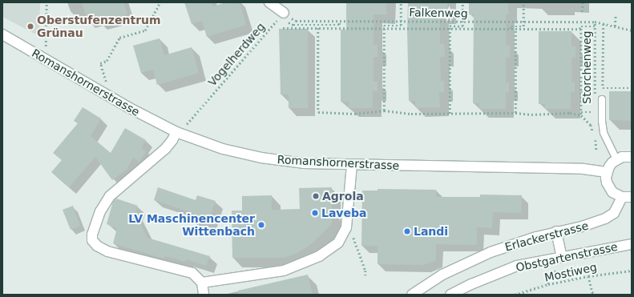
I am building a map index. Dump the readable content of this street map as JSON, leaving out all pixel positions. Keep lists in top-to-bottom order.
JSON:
{
  "streets": {
    "street": ["Romanshornerstrasse", "Erlackerstrasse", "Obstgartenstrasse"],
    "path": [
      "Falkenweg",
      "Vogelherdweg",
      "Storchenweg",
      "Mostiweg"
    ]
  },
  "crossings": [
    ["Falkenweg", "Vogelherdweg"],
    ["Falkenweg", "Storchenweg"]
  ],
  "places": [
    "Oberstufenzentrum Grünau",
    "Agrola",
    "Laveba",
    "LV Maschinencenter Wittenbach",
    "Landi"
  ]
}
